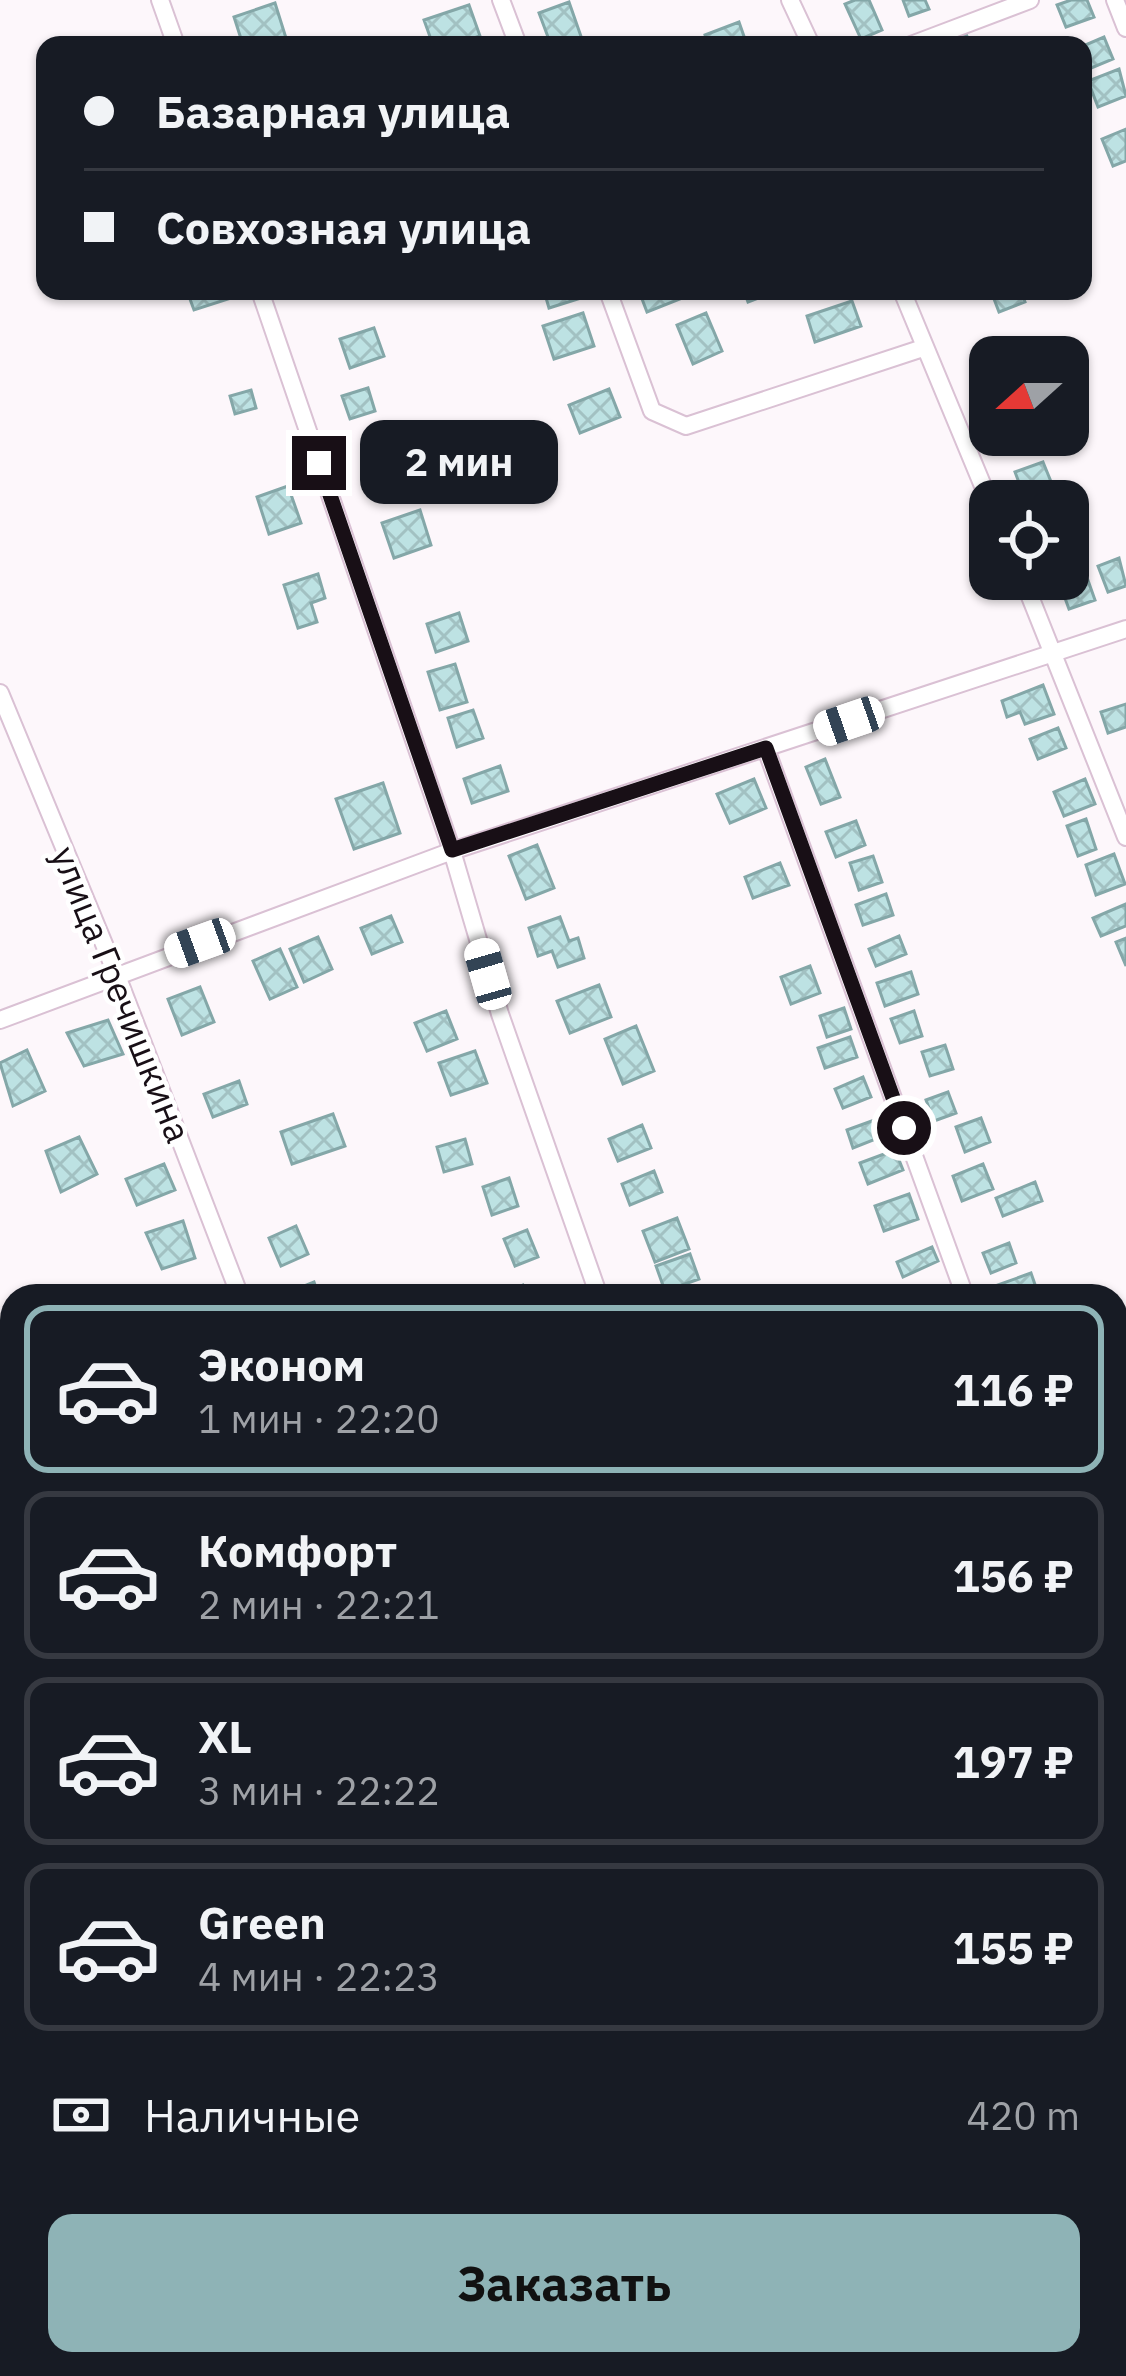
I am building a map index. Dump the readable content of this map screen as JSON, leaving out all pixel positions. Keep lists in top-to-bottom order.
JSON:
{
  "streets": {
    "street": ["улица Гречишкина"]
  },
  "north": "left",
  "page": {
    "banner": ["Базарная улица", "Совхозная улица"],
    "bubble": "2 мин",
    "list": [
      {
        "name": "Эконом",
        "note": "1 мин · 22:20",
        "value": "116 ₽"
      },
      {
        "name": "Комфорт",
        "note": "2 мин · 22:21",
        "value": "156 ₽"
      },
      {
        "name": "XL",
        "note": "3 мин · 22:22",
        "value": "197 ₽"
      },
      {
        "name": "Green",
        "note": "4 мин · 22:23",
        "value": "155 ₽"
      }
    ],
    "pay": ["Наличные", "420 m"],
    "buttons": "Заказать"
  }
}
